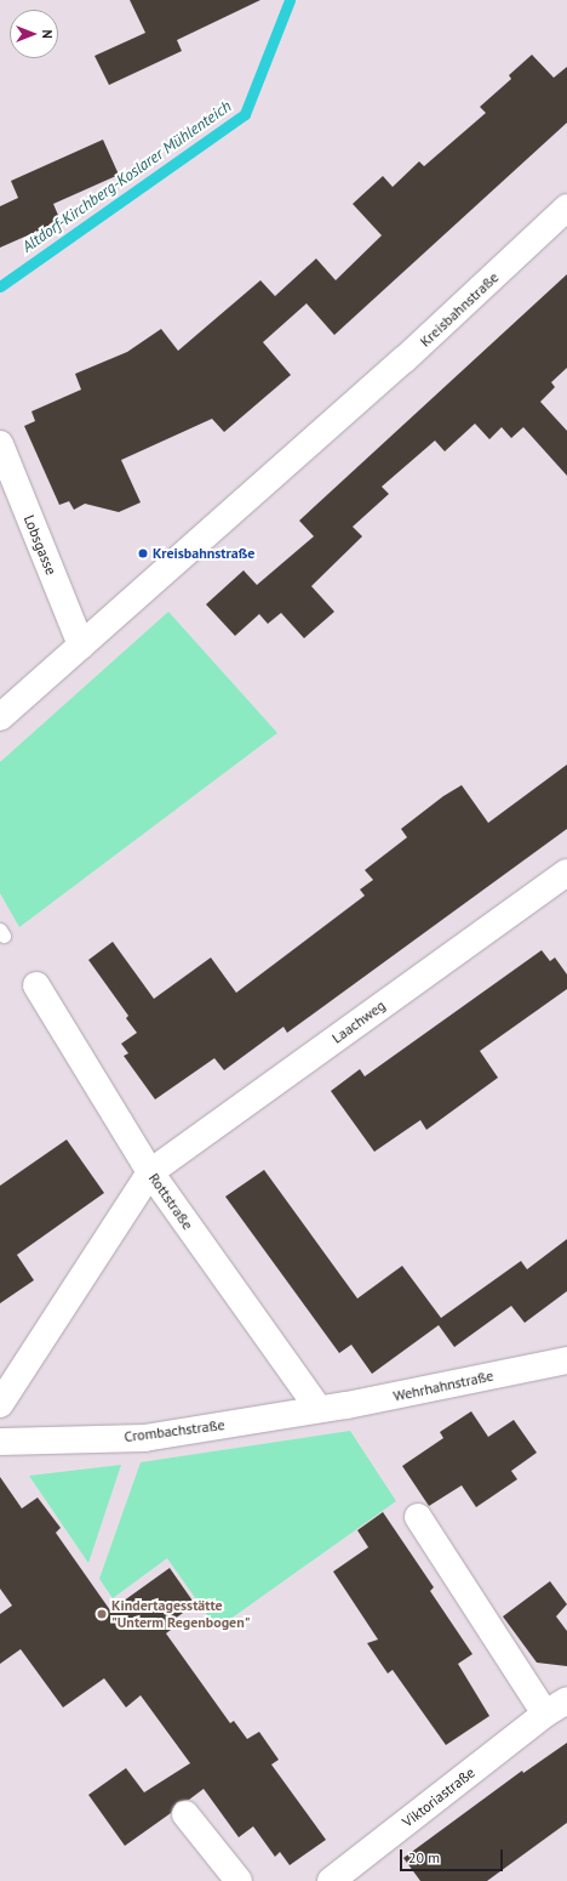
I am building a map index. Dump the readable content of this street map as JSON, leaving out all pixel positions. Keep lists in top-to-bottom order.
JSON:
{
  "streets": {
    "street": [
      "Kreisbahnstraße",
      "Lobsgasse",
      "Laachweg",
      "Rottstraße",
      "Wehrhahnstraße",
      "Crombachstraße",
      "Viktoriastraße"
    ]
  },
  "crossings": [
    ["Kreisbahnstraße", "Lobsgasse"],
    ["Laachweg", "Rottstraße"],
    ["Rottstraße", "Wehrhahnstraße"],
    ["Rottstraße", "Crombachstraße"],
    ["Wehrhahnstraße", "Crombachstraße"]
  ],
  "water": ["Altdorf-Kirchberg-Koslarer Mühlenteich"],
  "places": ["Kreisbahnstraße", "Kindertagesstätte \"Unterm Regenbogen\""],
  "scale_bar": "20 m",
  "north": "right"
}
